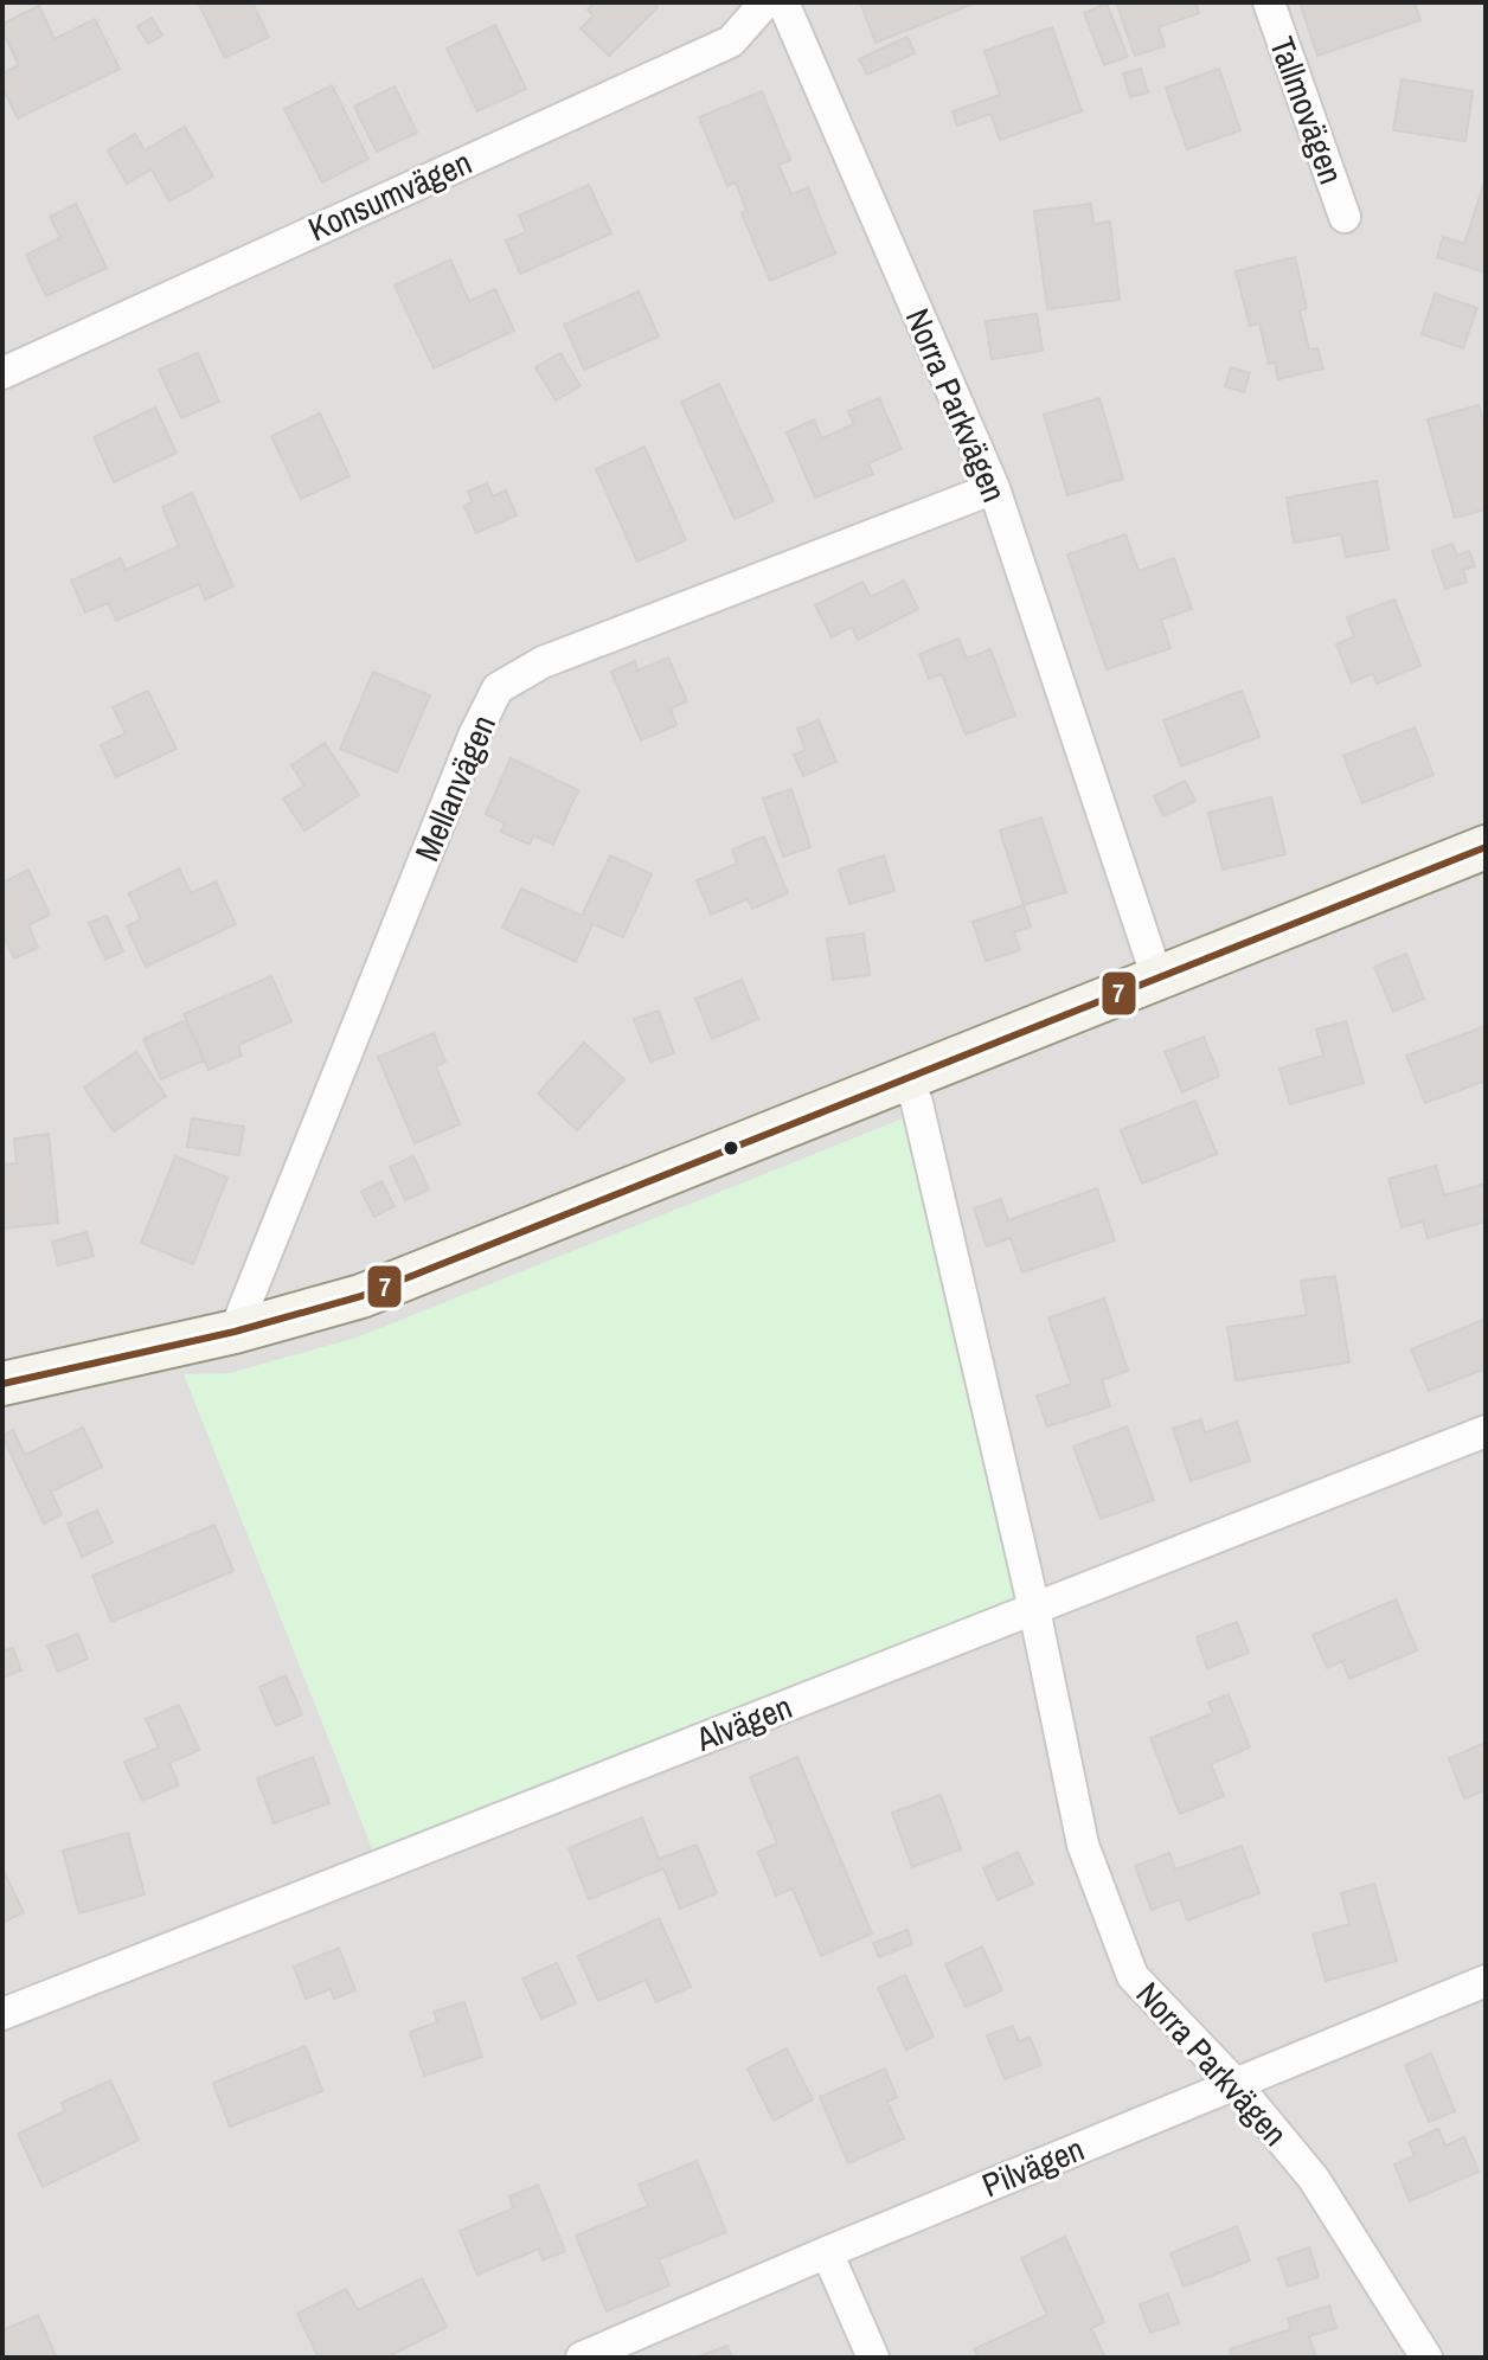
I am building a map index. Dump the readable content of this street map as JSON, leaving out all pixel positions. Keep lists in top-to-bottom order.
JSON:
{
  "streets": {
    "street": [
      "Tallmovägen",
      "Konsumvägen",
      "Norra Parkvägen",
      "Mellanvägen",
      "Alvägen",
      "Pilvägen"
    ]
  },
  "crossings": [
    ["Norra Parkvägen", "Mellanvägen"],
    ["Norra Parkvägen", "Alvägen"],
    ["Norra Parkvägen", "Pilvägen"]
  ],
  "lines": ["transit line 7"]
}
